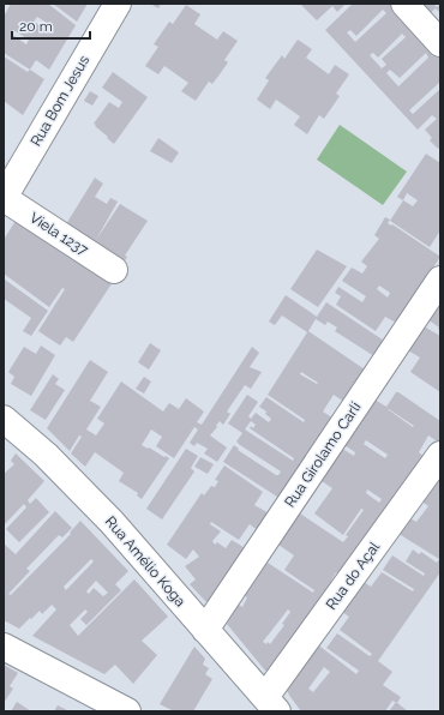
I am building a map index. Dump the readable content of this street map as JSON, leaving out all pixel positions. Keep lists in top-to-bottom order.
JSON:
{
  "streets": {
    "street": [
      "Rua Bom Jesus",
      "Viela 1237",
      "Rua Girolamo Carli",
      "Rua Amélio Koga",
      "Rua do Açal"
    ]
  },
  "crossings": [
    ["Rua Bom Jesus", "Viela 1237"],
    ["Rua Girolamo Carli", "Rua Amélio Koga"],
    ["Rua Amélio Koga", "Rua do Açal"]
  ],
  "scale_bar": "20 m"
}
